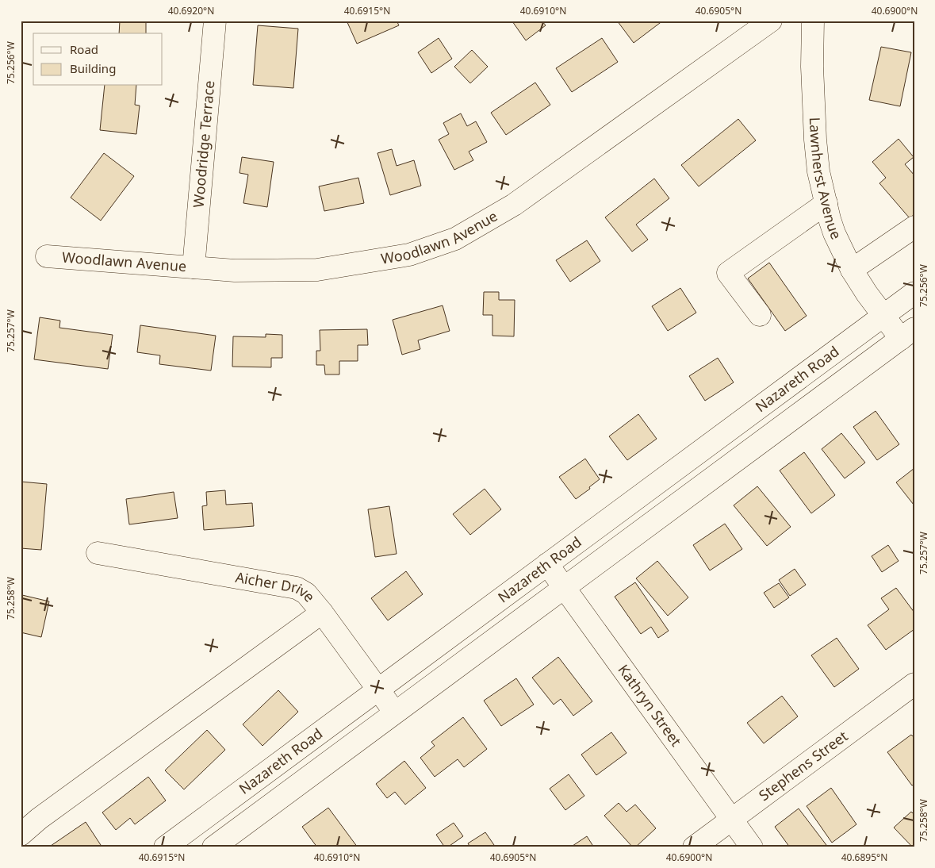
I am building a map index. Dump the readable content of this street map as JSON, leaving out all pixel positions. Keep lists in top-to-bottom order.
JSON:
{
  "streets": {
    "main road": [
      "Woodridge Terrace",
      "Lawnherst Avenue",
      "Woodlawn Avenue",
      "Nazareth Road",
      "Aicher Drive",
      "Kathryn Street",
      "Stephens Street"
    ]
  },
  "crossings": [
    ["Woodridge Terrace", "Woodlawn Avenue"],
    ["Lawnherst Avenue", "Nazareth Road"],
    ["Nazareth Road", "Aicher Drive"],
    ["Nazareth Road", "Kathryn Street"],
    ["Kathryn Street", "Stephens Street"]
  ],
  "legend": ["Road", "Building"],
  "coordinates": [
    "40.6920°N",
    "40.6915°N",
    "40.6910°N",
    "40.6905°N",
    "40.6900°N",
    "75.256°W",
    "75.257°W",
    "75.258°W",
    "40.6895°N"
  ]
}
